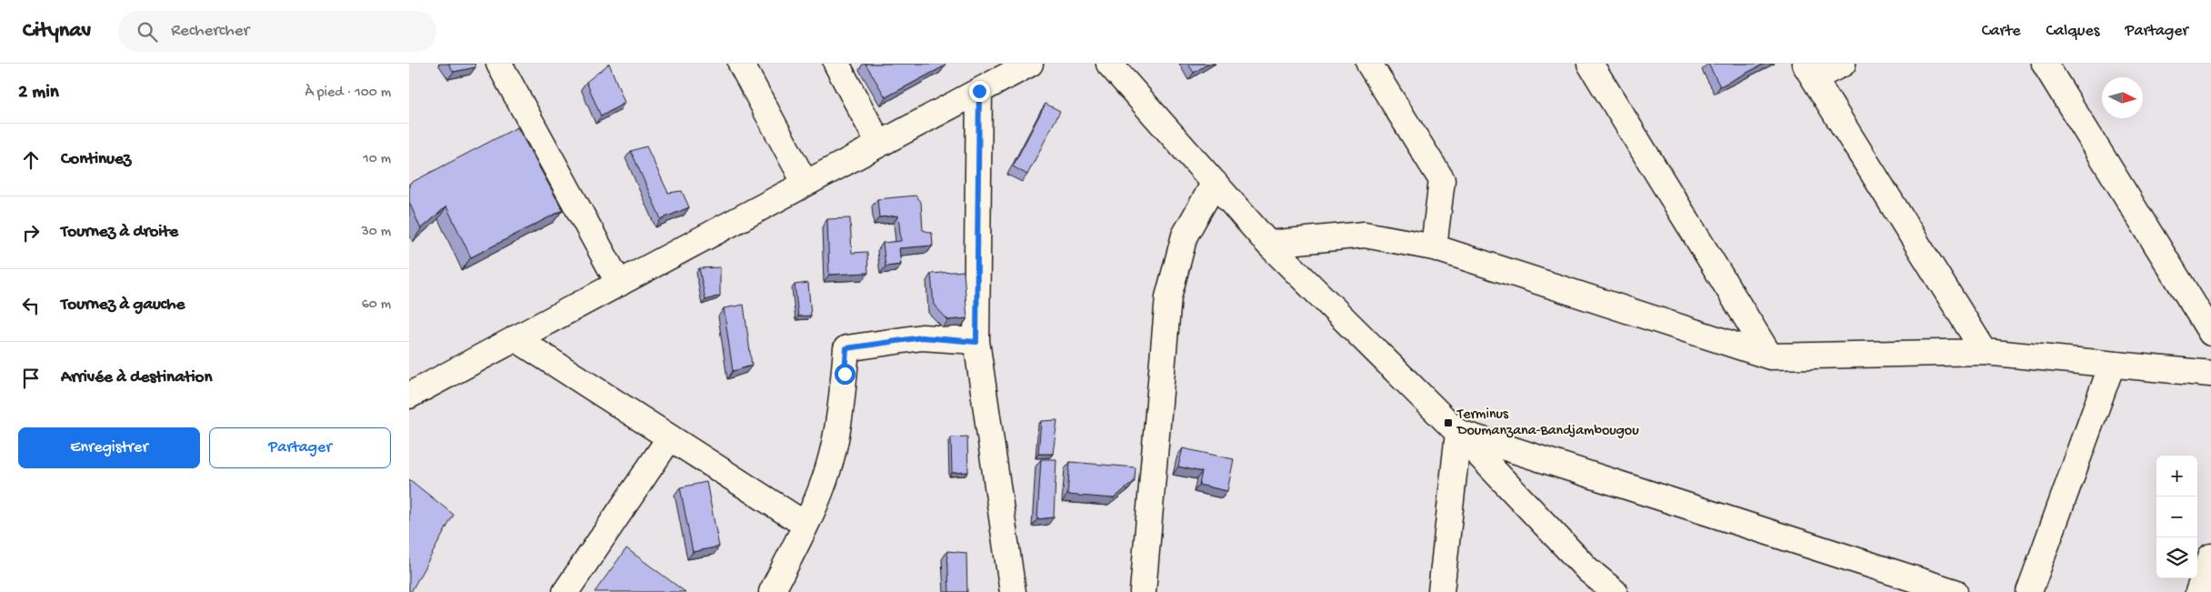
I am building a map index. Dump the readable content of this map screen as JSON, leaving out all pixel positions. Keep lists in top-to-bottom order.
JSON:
{
  "places": {
    "transit": ["Terminus Doumanzana-Bandjambougou"]
  },
  "north": "right",
  "page": {
    "header": "Citynav",
    "search": "Rechercher",
    "nav": ["Carte", "Calques", "Partager"],
    "heading": ["2 min", "À pied · 100 m"],
    "list": [
      ["Continuez", "10 m"],
      ["Tournez à droite", "30 m"],
      ["Tournez à gauche", "60 m"],
      "Arrivée à destination"
    ],
    "buttons": ["Enregistrer", "Partager"],
    "map_buttons": ["+", "−"]
  }
}
